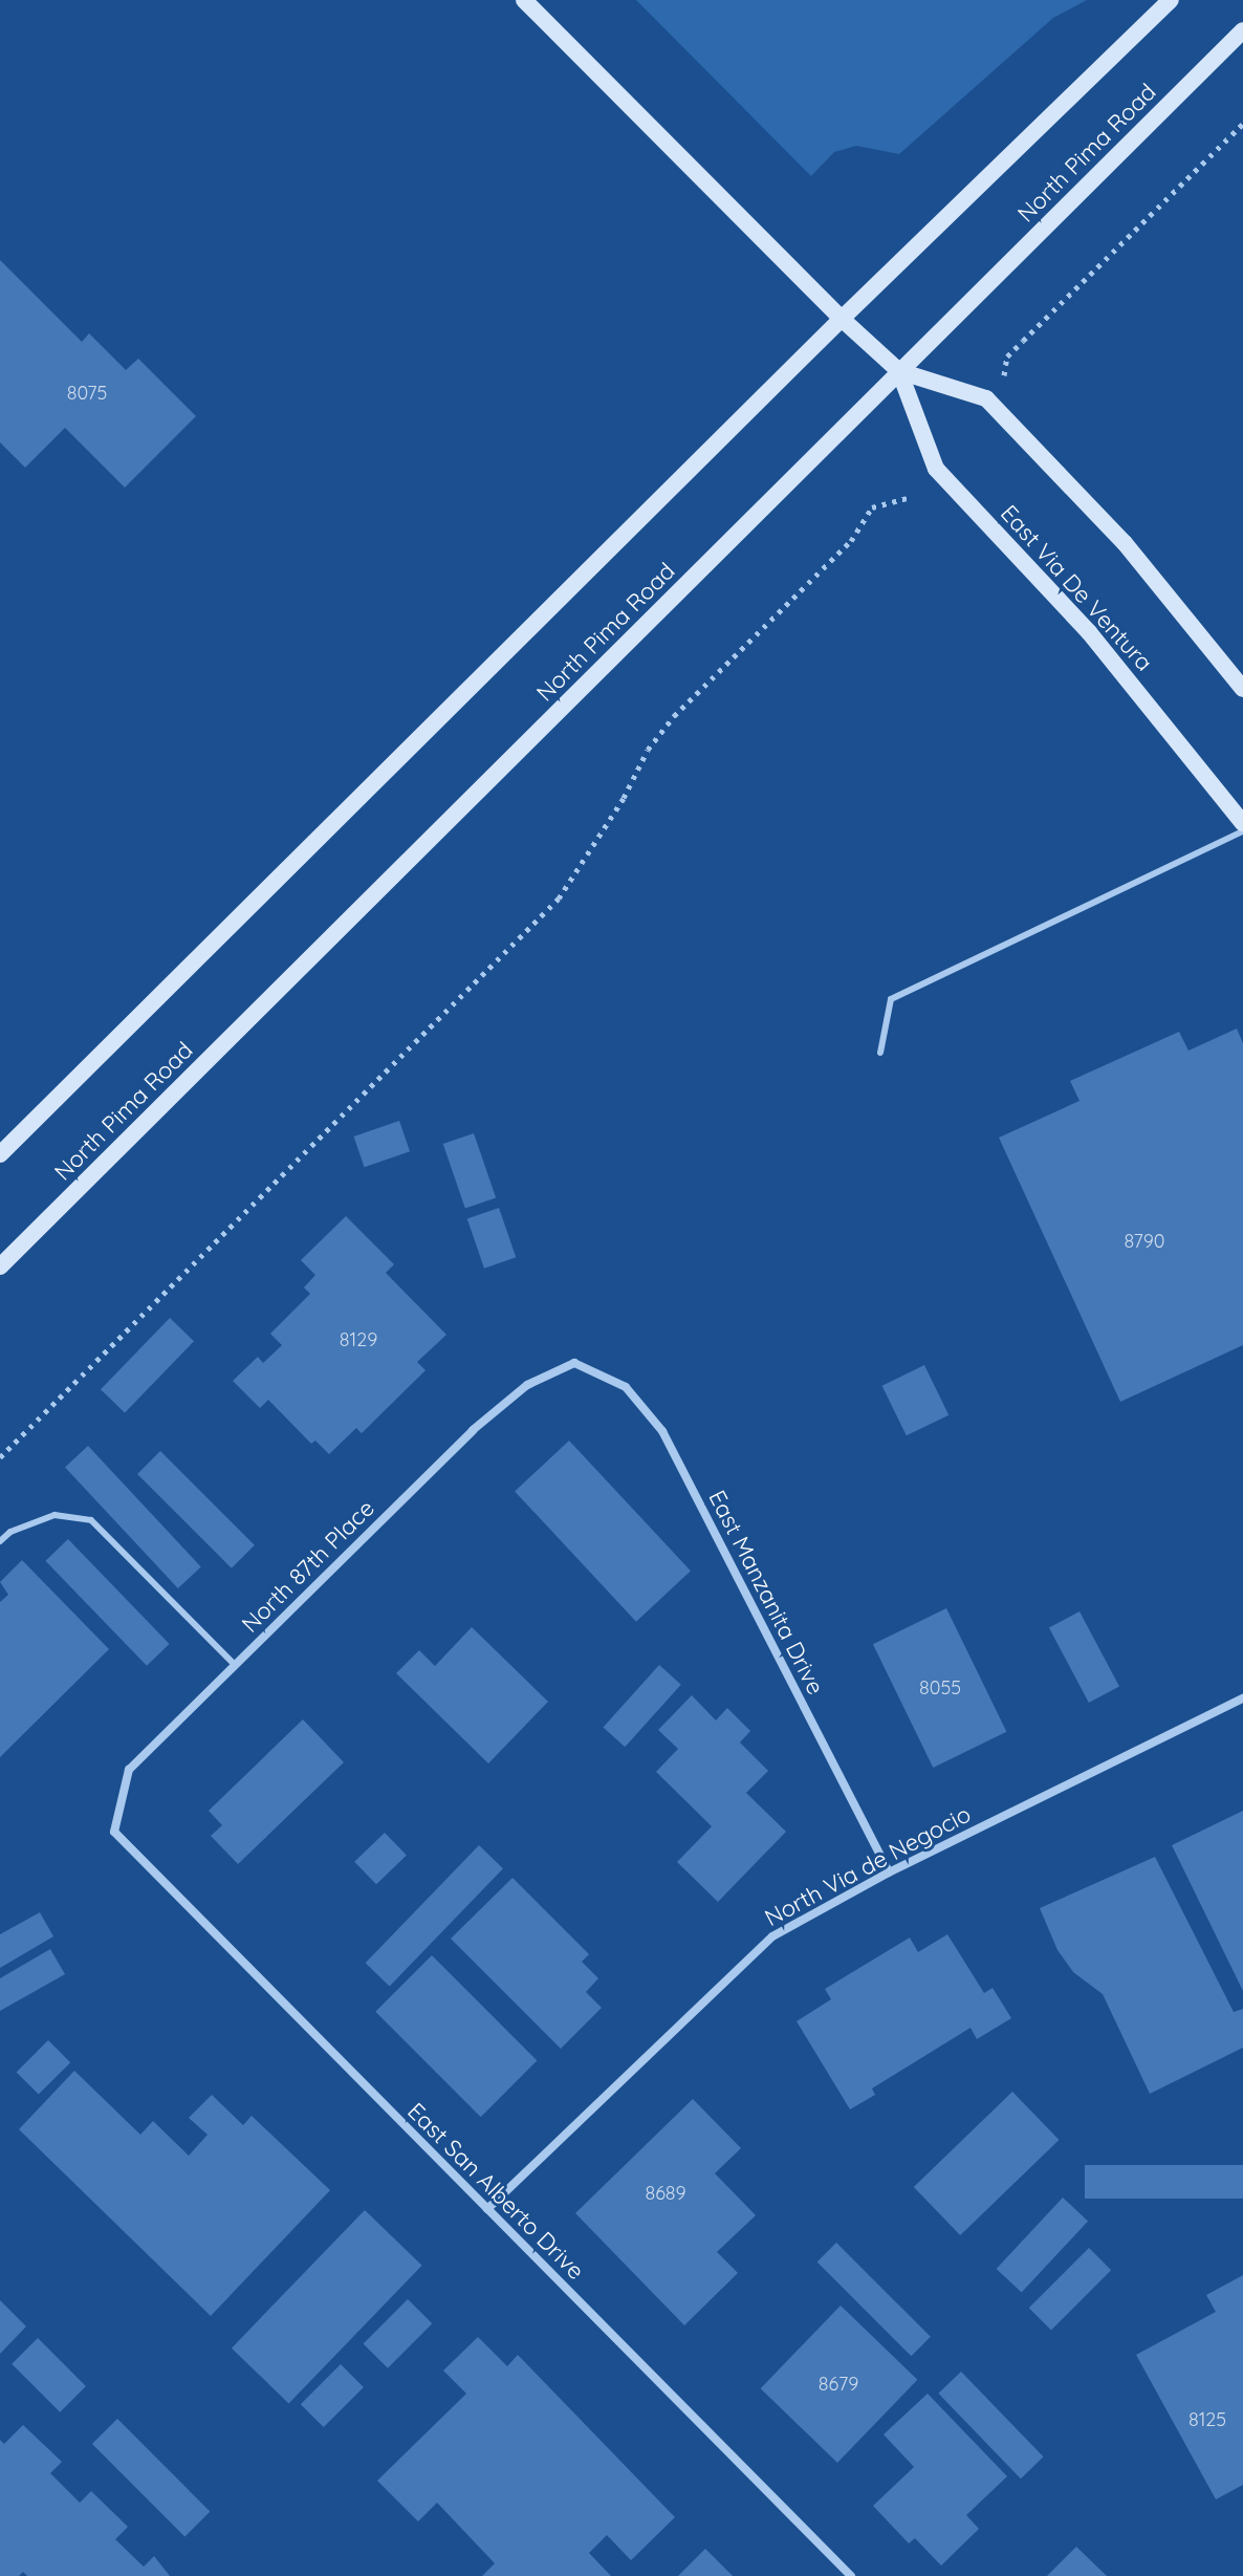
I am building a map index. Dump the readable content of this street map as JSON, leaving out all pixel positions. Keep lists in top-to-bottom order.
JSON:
{
  "streets": {
    "main road": ["North Pima Road", "East Via De Ventura"],
    "street": [
      "North 87th Place",
      "East Manzanita Drive",
      "North Via de Negocio",
      "East San Alberto Drive"
    ]
  },
  "crossings": [
    ["North Pima Road", "East Via De Ventura"],
    ["North 87th Place", "East Manzanita Drive"],
    ["North 87th Place", "East San Alberto Drive"],
    ["East Manzanita Drive", "North Via de Negocio"],
    ["North Via de Negocio", "East San Alberto Drive"]
  ],
  "house_numbers": [
    "8075",
    "8790",
    "8129",
    "8055",
    "8689",
    "8679",
    "8125"
  ]
}
